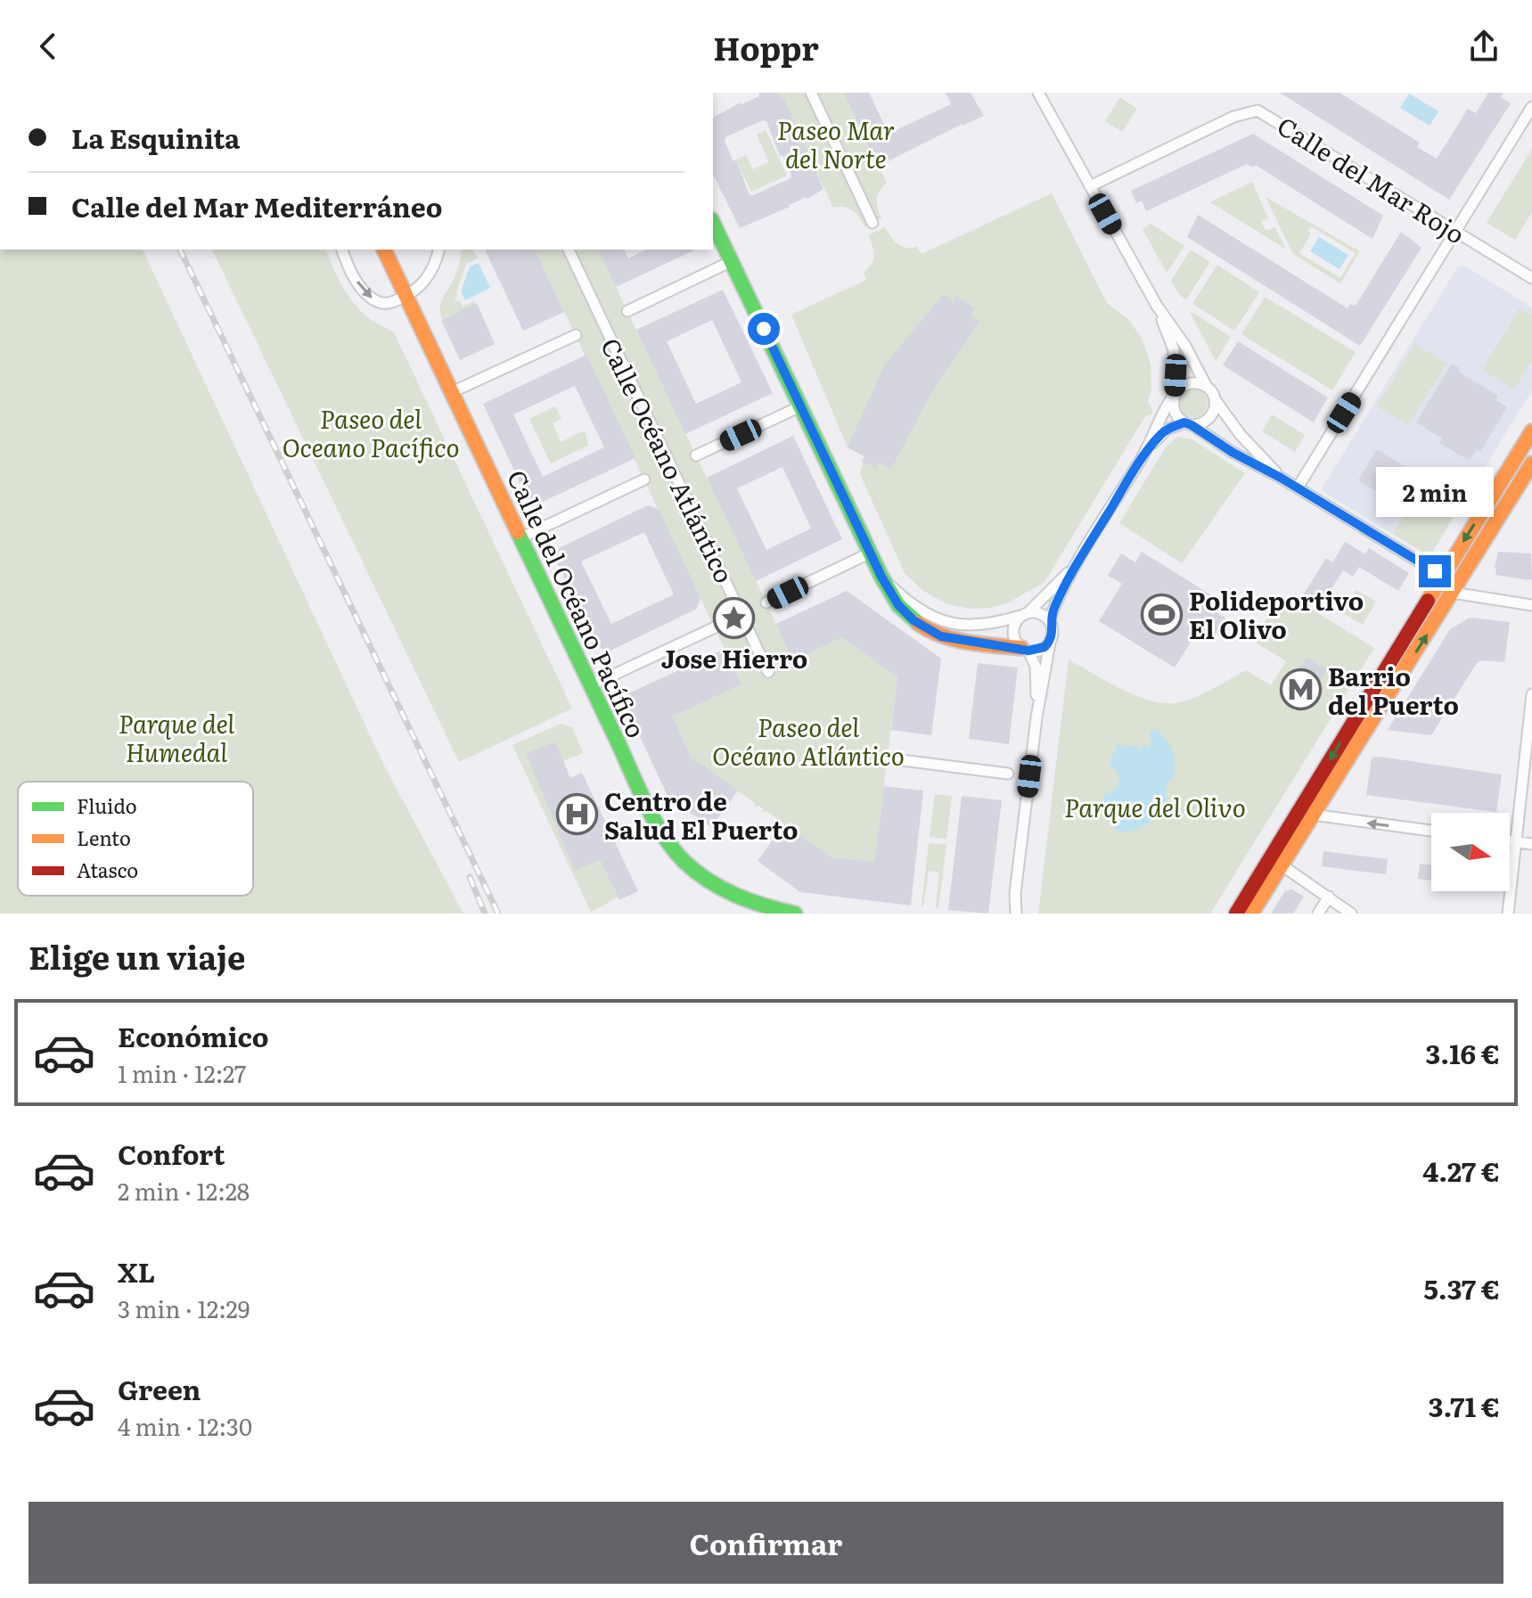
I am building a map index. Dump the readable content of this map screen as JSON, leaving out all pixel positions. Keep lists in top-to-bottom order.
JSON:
{
  "streets": {
    "street": ["Calle del Mar Rojo", "Calle Océano Atlántico", "Calle del Océano Pacífico"]
  },
  "parks": [
    "Paseo Mar del Norte",
    "Paseo del Oceano Pacífico",
    "Parque del Humedal",
    "Paseo del Océano Atlántico",
    "Parque del Olivo"
  ],
  "places": {
    "sports": ["Polideportivo El Olivo"],
    "place": ["Jose Hierro"],
    "metro station": ["Barrio del Puerto"],
    "hospital": ["Centro de Salud El Puerto"]
  },
  "legend": ["Fluido", "Lento", "Atasco"],
  "north": "right",
  "page": {
    "header": "Hoppr",
    "banner": ["La Esquinita", "Calle del Mar Mediterráneo"],
    "bubble": "2 min",
    "heading": "Elige un viaje",
    "list": [
      {
        "name": "Económico",
        "note": "1 min · 12:27",
        "value": "3.16 €"
      },
      {
        "name": "Confort",
        "note": "2 min · 12:28",
        "value": "4.27 €"
      },
      {
        "name": "XL",
        "note": "3 min · 12:29",
        "value": "5.37 €"
      },
      {
        "name": "Green",
        "note": "4 min · 12:30",
        "value": "3.71 €"
      }
    ],
    "buttons": "Confirmar"
  }
}
